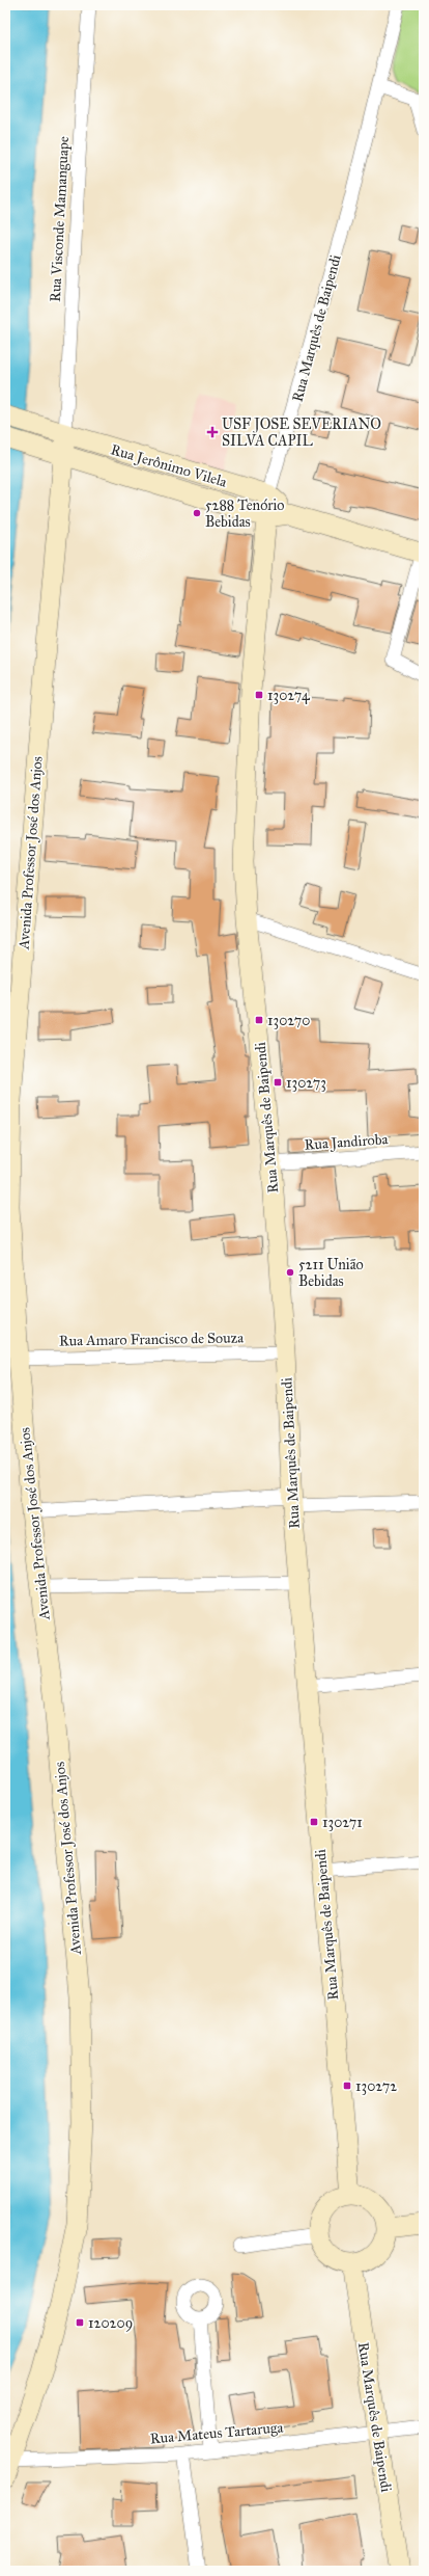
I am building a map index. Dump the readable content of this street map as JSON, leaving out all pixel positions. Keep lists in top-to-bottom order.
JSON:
{
  "streets": {
    "main road": ["Rua Marquês de Baipendi", "Rua Jerônimo Vilela", "Avenida Professor José dos Anjos"],
    "street": [
      "Rua Visconde Mamanguape",
      "Rua Jandiroba",
      "Rua Amaro Francisco de Souza",
      "Rua Mateus Tartaruga"
    ]
  },
  "crossings": [
    ["Rua Visconde Mamanguape", "Rua Jerônimo Vilela"],
    ["Rua Visconde Mamanguape", "Avenida Professor José dos Anjos"],
    ["Rua Marquês de Baipendi", "Rua Jerônimo Vilela"],
    ["Rua Marquês de Baipendi", "Rua Jandiroba"],
    ["Rua Marquês de Baipendi", "Rua Amaro Francisco de Souza"],
    ["Rua Marquês de Baipendi", "Rua Mateus Tartaruga"],
    ["Rua Jerônimo Vilela", "Avenida Professor José dos Anjos"],
    ["Avenida Professor José dos Anjos", "Rua Amaro Francisco de Souza"],
    ["Avenida Professor José dos Anjos", "Rua Mateus Tartaruga"]
  ],
  "places": {
    "health": ["USF JOSE SEVERIANO SILVA CAPIL"],
    "other": ["5288 Tenório Bebidas", "5211 União Bebidas"],
    "transit": [
      "130274",
      "130270",
      "130273",
      "130271",
      "130272",
      "120209"
    ]
  }
}
